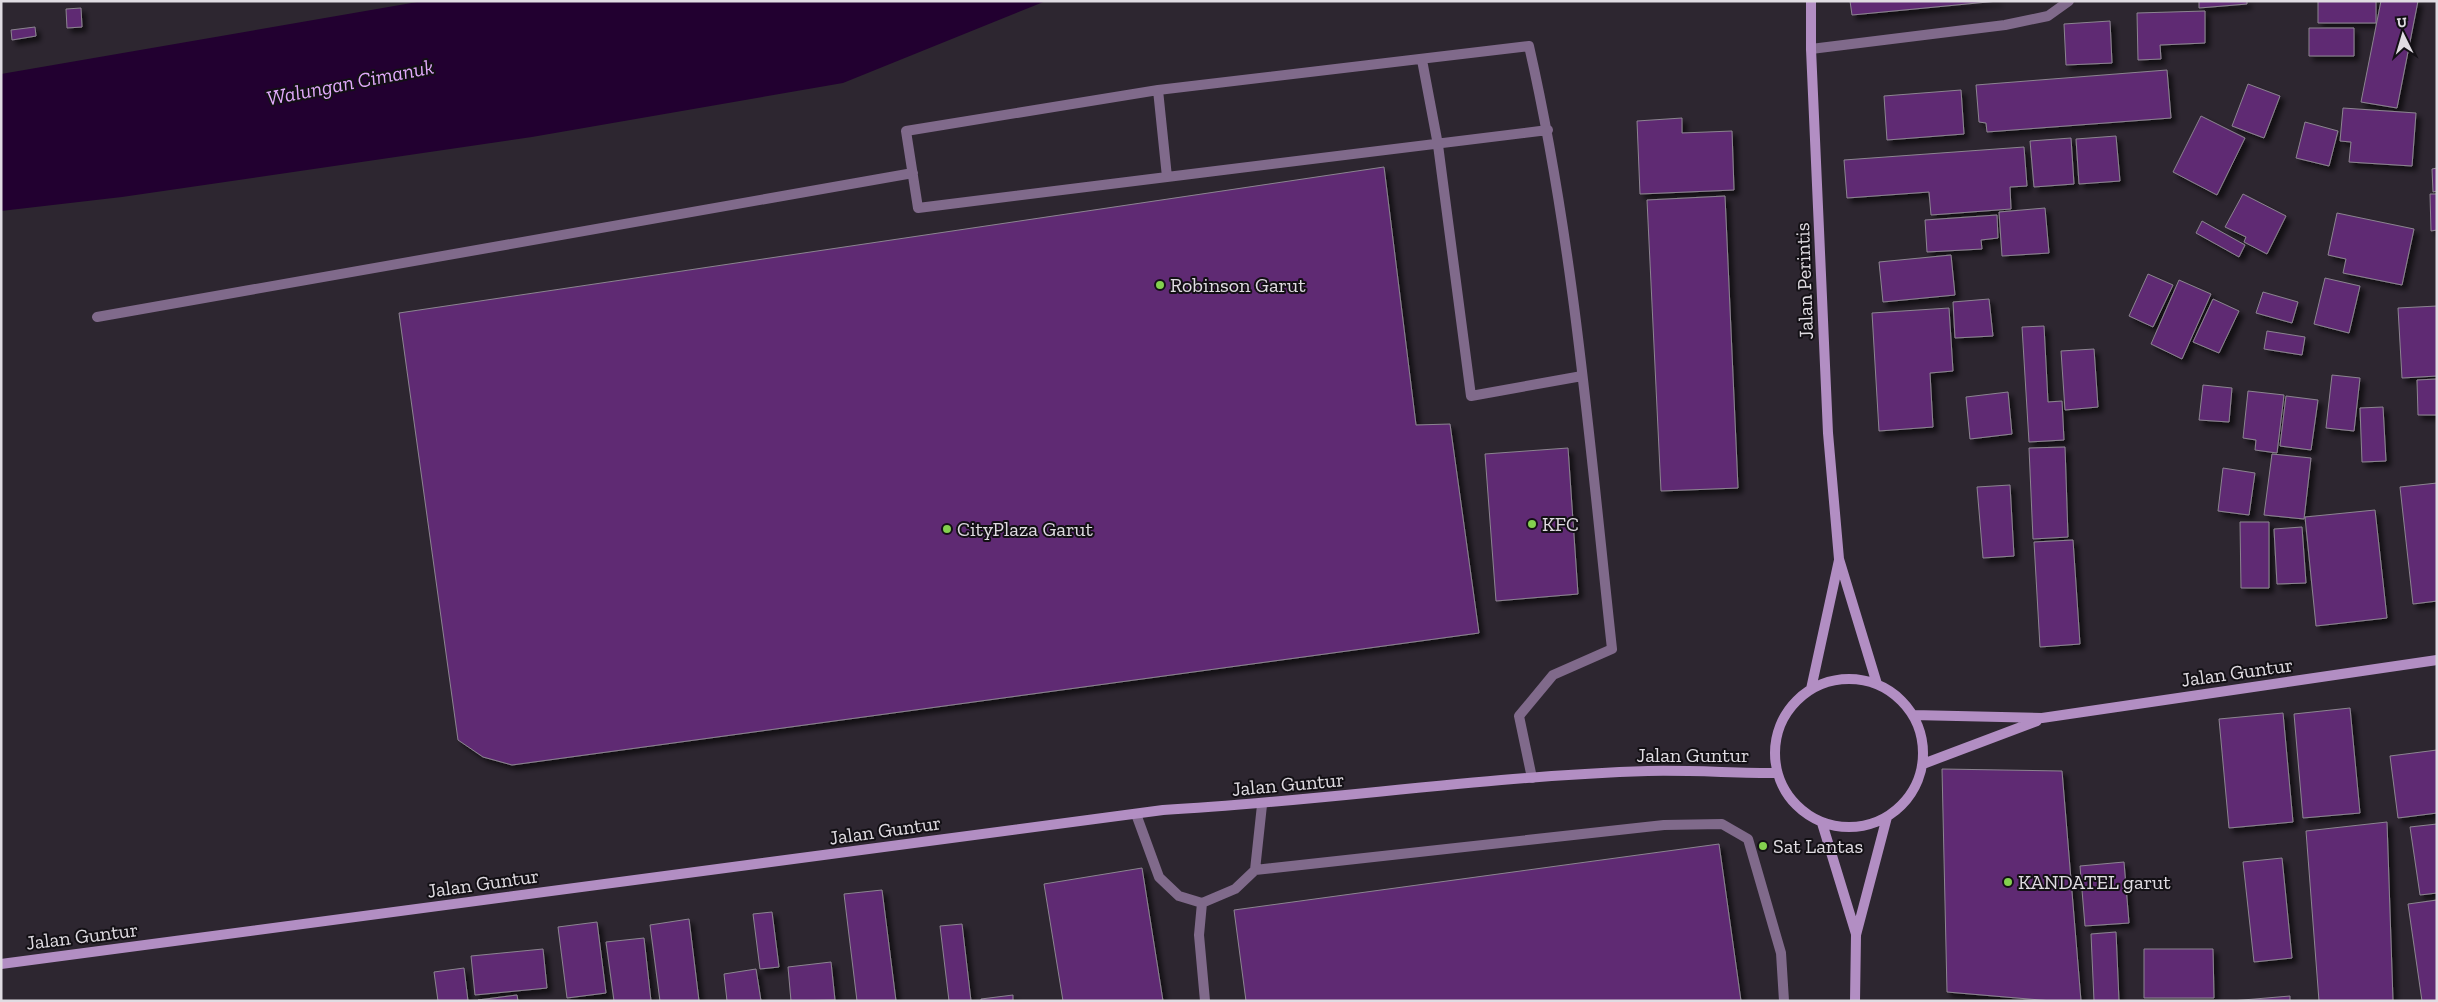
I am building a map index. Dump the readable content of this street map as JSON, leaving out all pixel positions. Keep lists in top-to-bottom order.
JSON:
{
  "streets": {
    "street": ["Jalan Perintis", "Jalan Guntur"]
  },
  "crossings": [
    ["Jalan Perintis", "Jalan Guntur"]
  ],
  "water": ["Walungan Cimanuk"],
  "places": [
    "Robinson Garut",
    "KFC",
    "CityPlaza Garut",
    "Sat Lantas",
    "KANDATEL garut"
  ],
  "north": "top"
}
